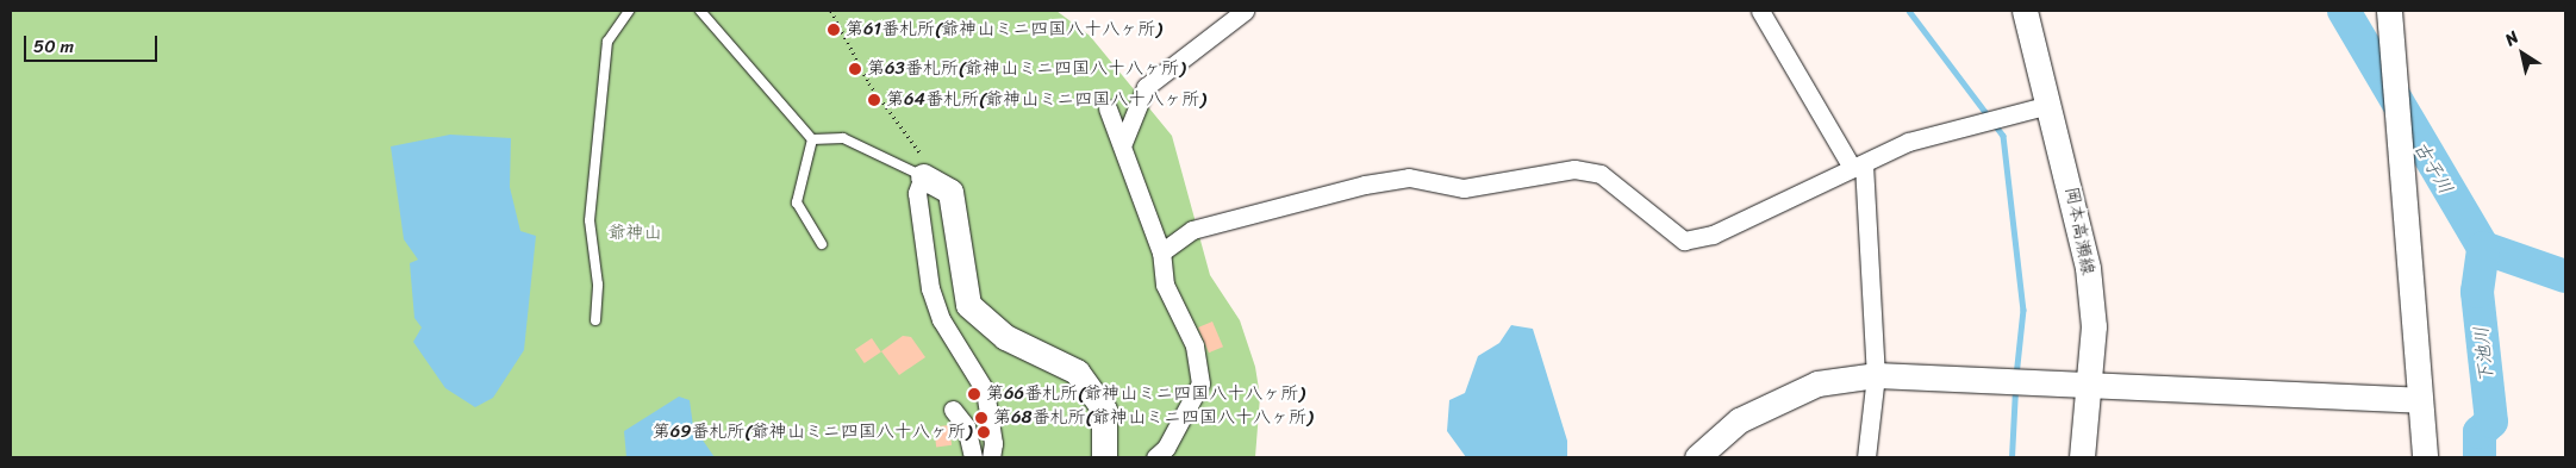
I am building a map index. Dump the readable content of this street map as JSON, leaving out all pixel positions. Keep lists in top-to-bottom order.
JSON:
{
  "streets": {
    "street": ["岡本高瀬線"]
  },
  "water": ["古子川", "下池川"],
  "parks": ["爺神山"],
  "places": [
    "第61番札所(爺神山ミニ四国八十八ヶ所)",
    "第63番札所(爺神山ミニ四国八十八ヶ所)",
    "第64番札所(爺神山ミニ四国八十八ヶ所)",
    "第66番札所(爺神山ミニ四国八十八ヶ所)",
    "第68番札所(爺神山ミニ四国八十八ヶ所)",
    "第69番札所(爺神山ミニ四国八十八ヶ所)"
  ],
  "scale_bar": "50 m",
  "north": "top left"
}
